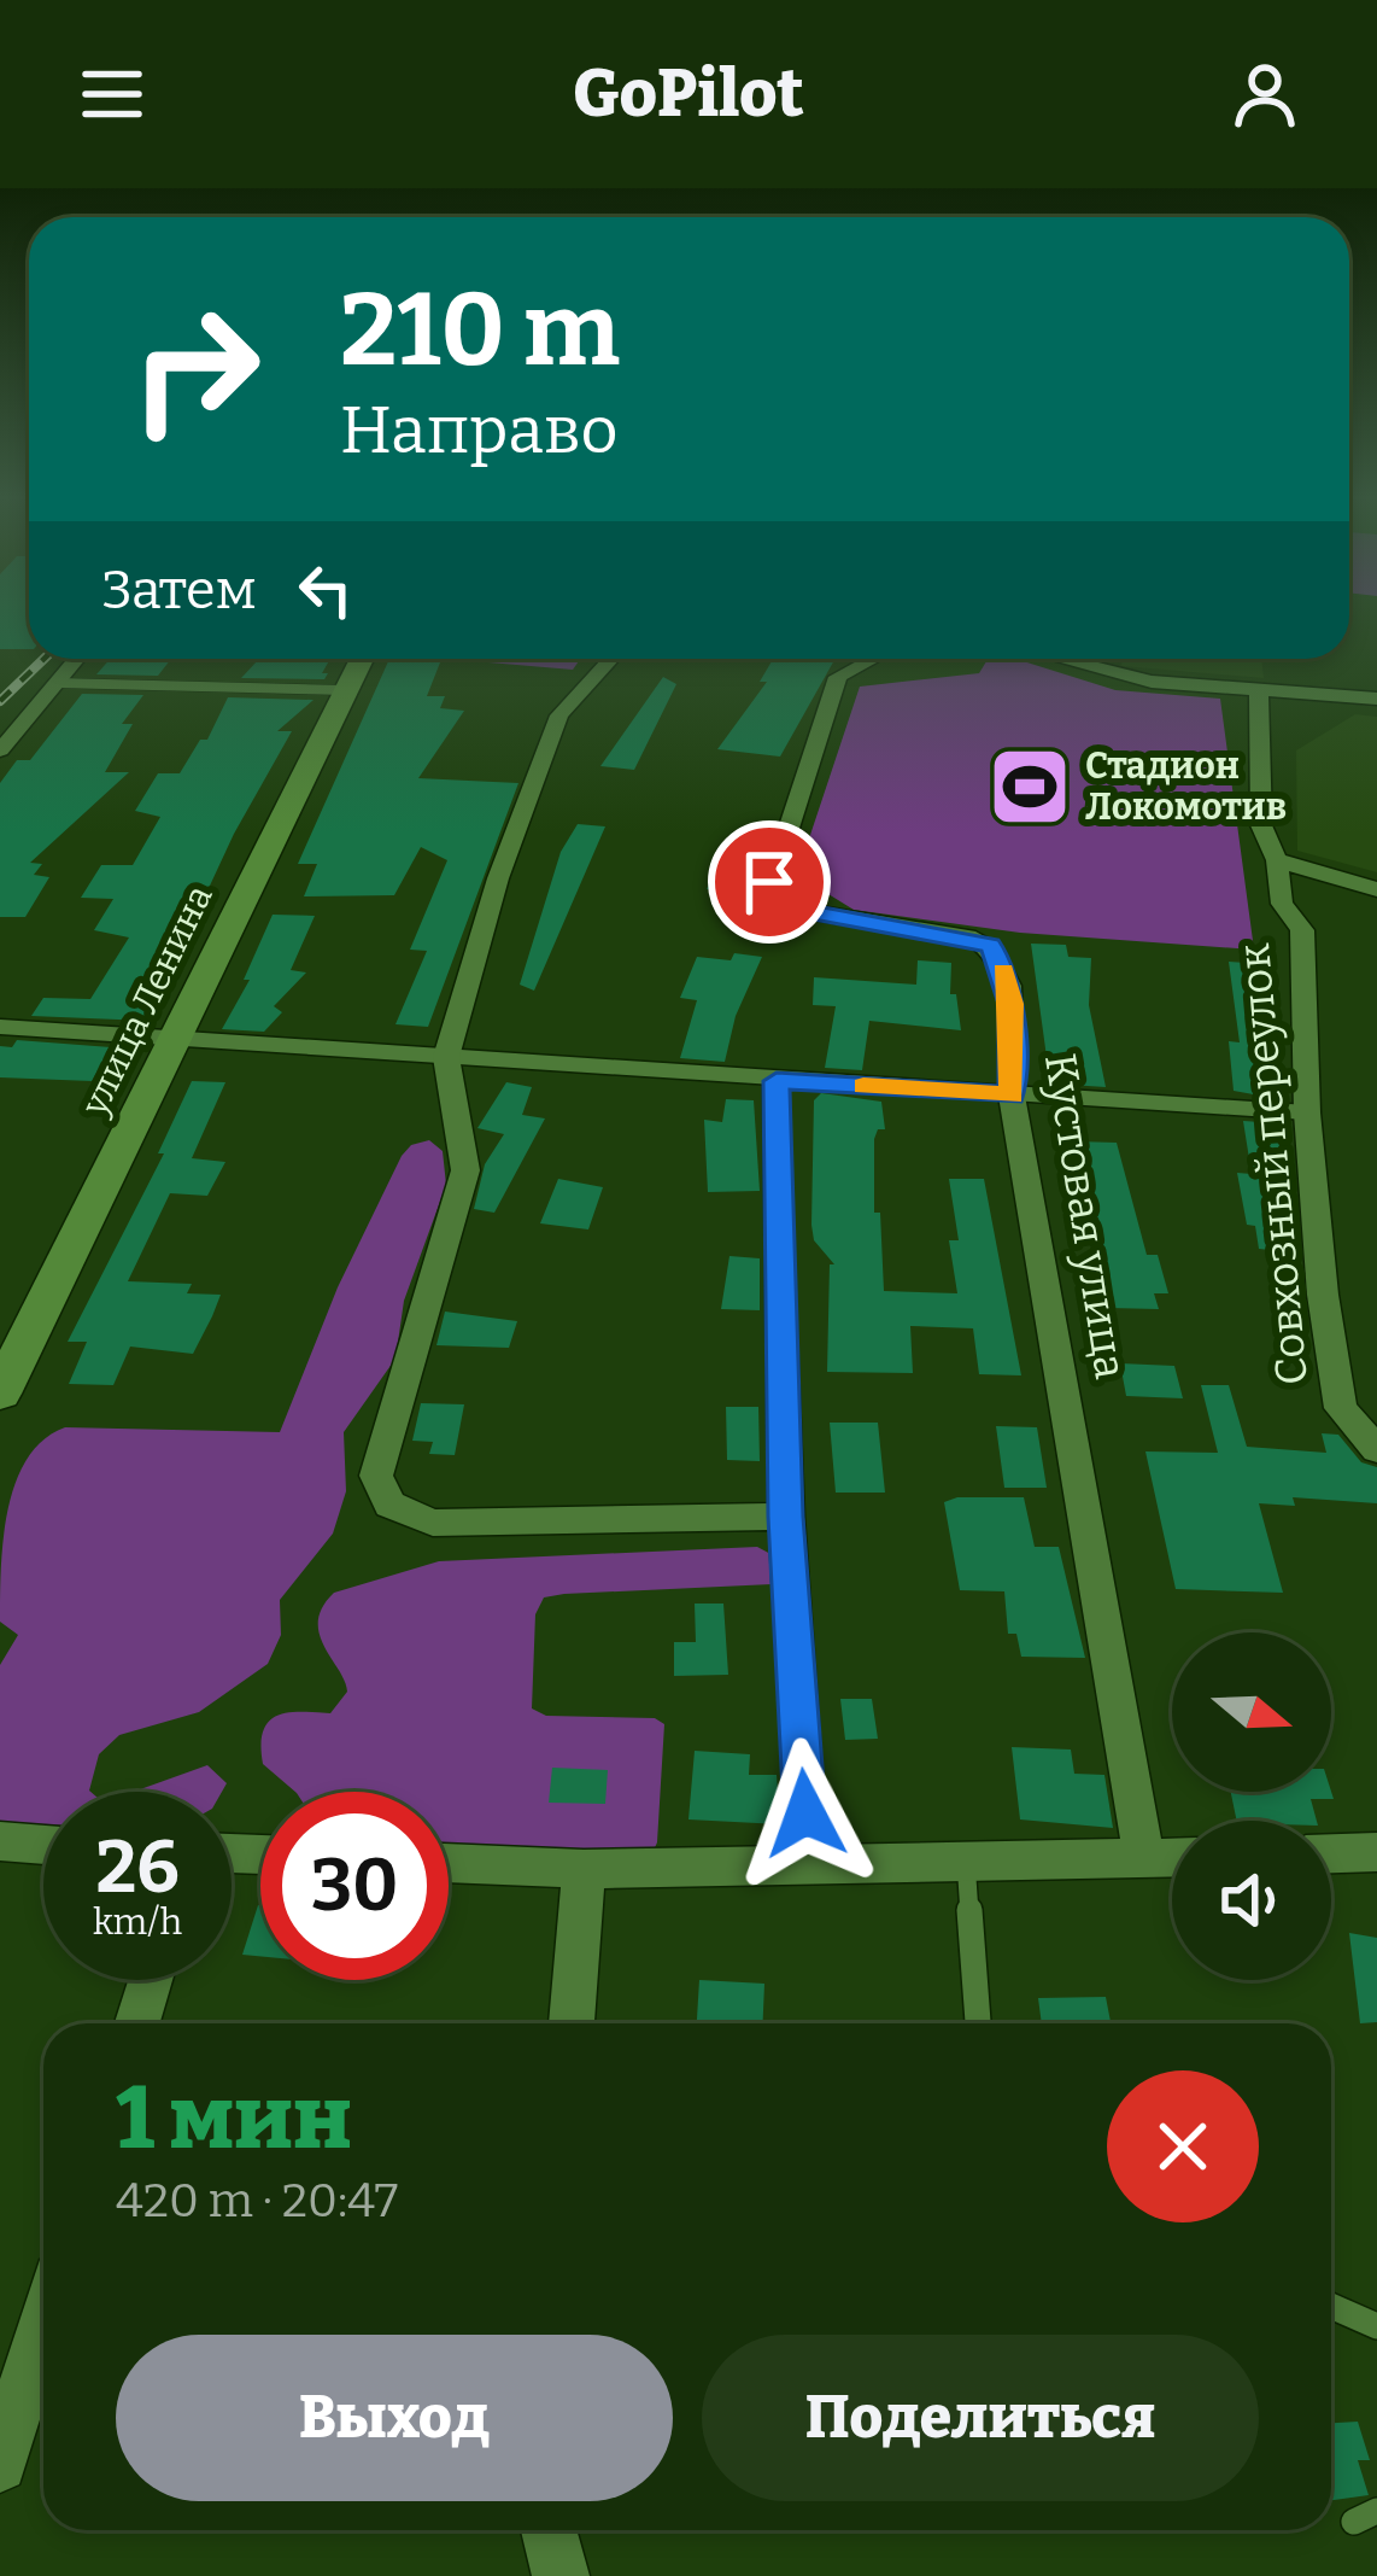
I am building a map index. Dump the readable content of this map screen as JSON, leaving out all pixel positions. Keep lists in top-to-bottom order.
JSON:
{
  "streets": {
    "main road": ["улица Ленина"],
    "street": ["Совхозный переулок", "Кустовая улица"]
  },
  "places": {
    "sports": ["Стадион Локомотив"]
  },
  "north": "right",
  "page": {
    "header": "GoPilot",
    "turn": ["210 m", "Направо"],
    "then": "Затем",
    "speed": "26 km/h",
    "limit": "30",
    "heading": ["1 мин", "420 m · 20:47"],
    "buttons": ["Выход", "Поделиться"]
  }
}
